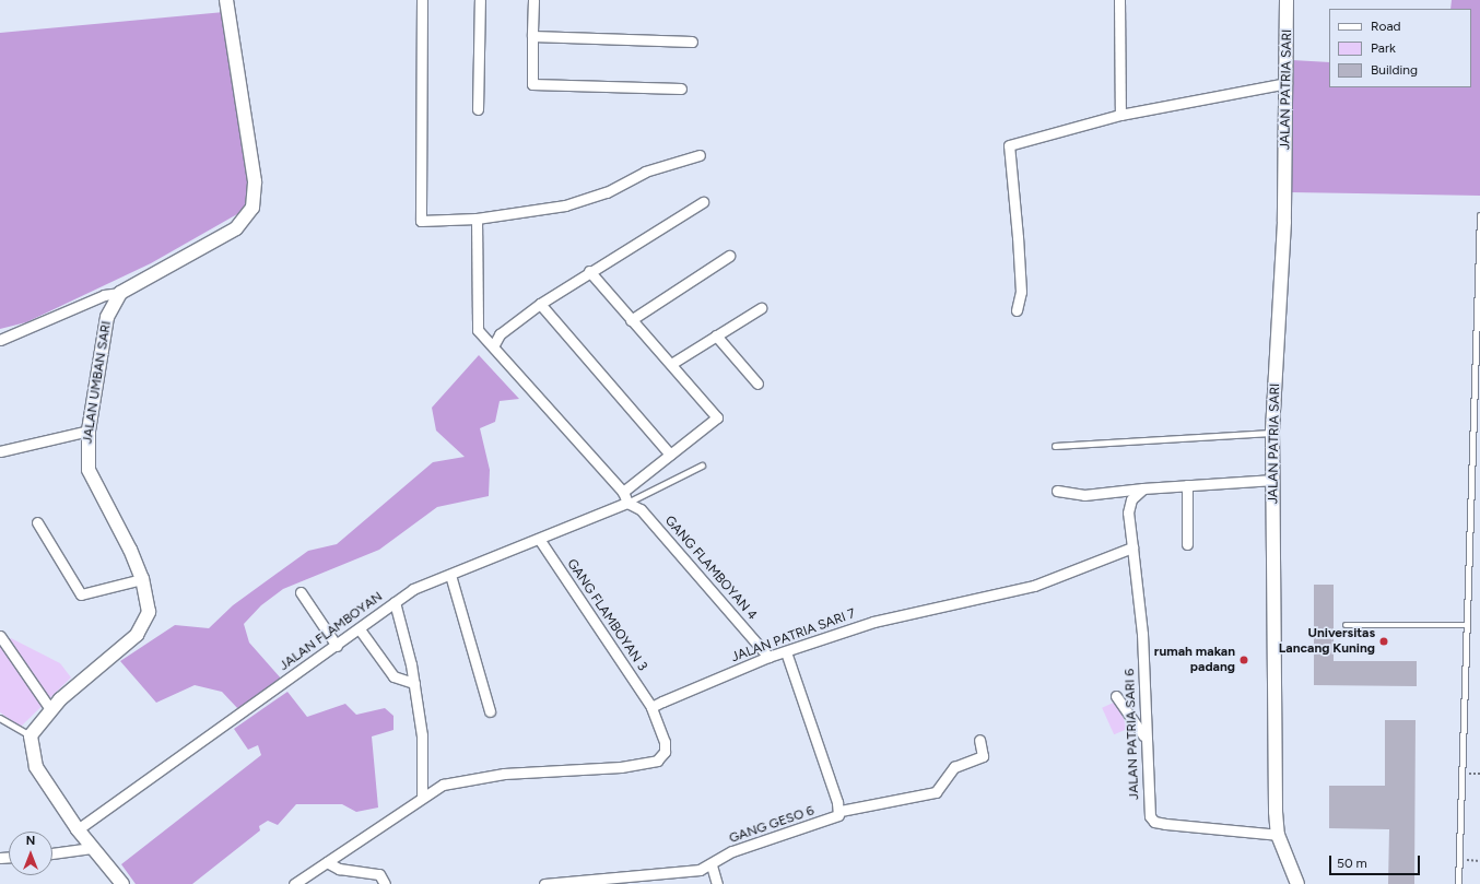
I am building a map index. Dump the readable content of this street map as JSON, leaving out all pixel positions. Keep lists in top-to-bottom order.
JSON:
{
  "streets": {
    "street": [
      "JALAN PATRIA SARI",
      "JALAN UMBAN SARI",
      "GANG FLAMBOYAN 4",
      "GANG FLAMBOYAN 3",
      "JALAN FLAMBOYAN",
      "JALAN PATRIA SARI 7",
      "JALAN PATRIA SARI 6",
      "GANG GESO 6"
    ]
  },
  "crossings": [
    ["JALAN PATRIA SARI", "JALAN PATRIA SARI 6"],
    ["GANG FLAMBOYAN 4", "JALAN FLAMBOYAN"],
    ["GANG FLAMBOYAN 4", "JALAN PATRIA SARI 7"],
    ["GANG FLAMBOYAN 3", "JALAN FLAMBOYAN"],
    ["GANG FLAMBOYAN 3", "JALAN PATRIA SARI 7"],
    ["JALAN PATRIA SARI 7", "JALAN PATRIA SARI 6"]
  ],
  "places": ["Universitas Lancang Kuning", "rumah makan padang"],
  "legend": ["Road", "Park", "Building"],
  "scale_bar": "50 m",
  "north": "top"
}
